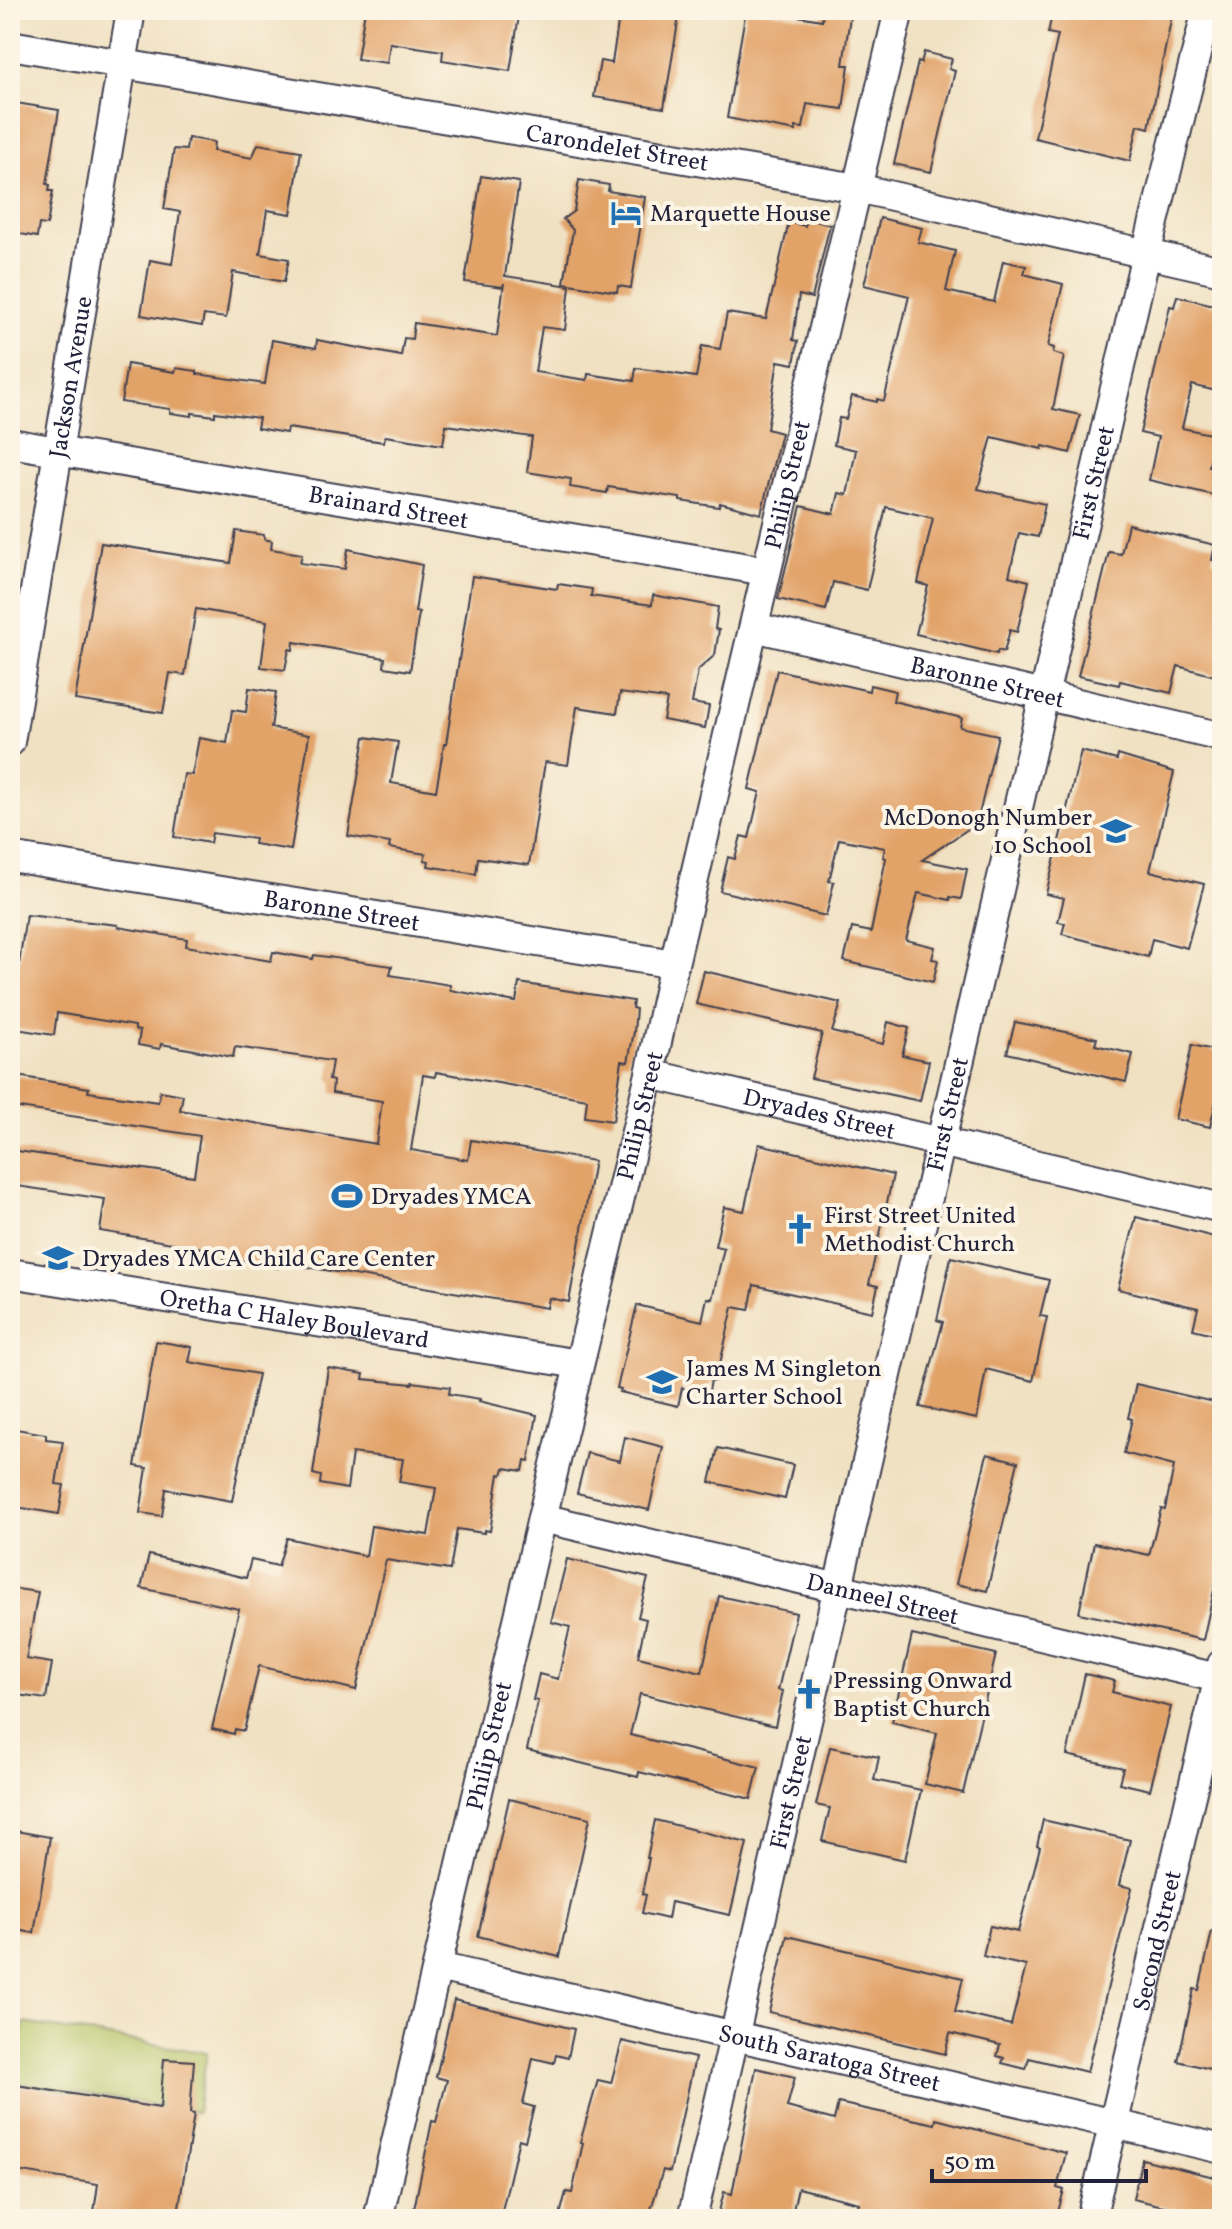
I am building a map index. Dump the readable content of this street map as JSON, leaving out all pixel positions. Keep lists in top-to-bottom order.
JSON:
{
  "streets": {
    "street": [
      "Carondelet Street",
      "Jackson Avenue",
      "First Street",
      "Philip Street",
      "Brainard Street",
      "Baronne Street",
      "Dryades Street",
      "Oretha C Haley Boulevard",
      "Danneel Street",
      "Second Street",
      "South Saratoga Street"
    ]
  },
  "crossings": [
    ["Carondelet Street", "Jackson Avenue"],
    ["Carondelet Street", "First Street"],
    ["Carondelet Street", "Philip Street"],
    ["Jackson Avenue", "Brainard Street"],
    ["First Street", "Baronne Street"],
    ["First Street", "Dryades Street"],
    ["First Street", "Danneel Street"],
    ["First Street", "South Saratoga Street"],
    ["Philip Street", "Brainard Street"],
    ["Philip Street", "Baronne Street"],
    ["Philip Street", "Dryades Street"],
    ["Philip Street", "Oretha C Haley Boulevard"],
    ["Philip Street", "Danneel Street"],
    ["Philip Street", "South Saratoga Street"],
    ["Danneel Street", "Second Street"],
    ["Second Street", "South Saratoga Street"]
  ],
  "places": {
    "hotel": ["Marquette House"],
    "school or university": ["McDonogh Number 10 School", "Dryades YMCA Child Care Center", "James M Singleton Charter School"],
    "sports": ["Dryades YMCA"],
    "church": ["First Street United Methodist Church", "Pressing Onward Baptist Church"]
  },
  "scale_bar": "50 m"
}
